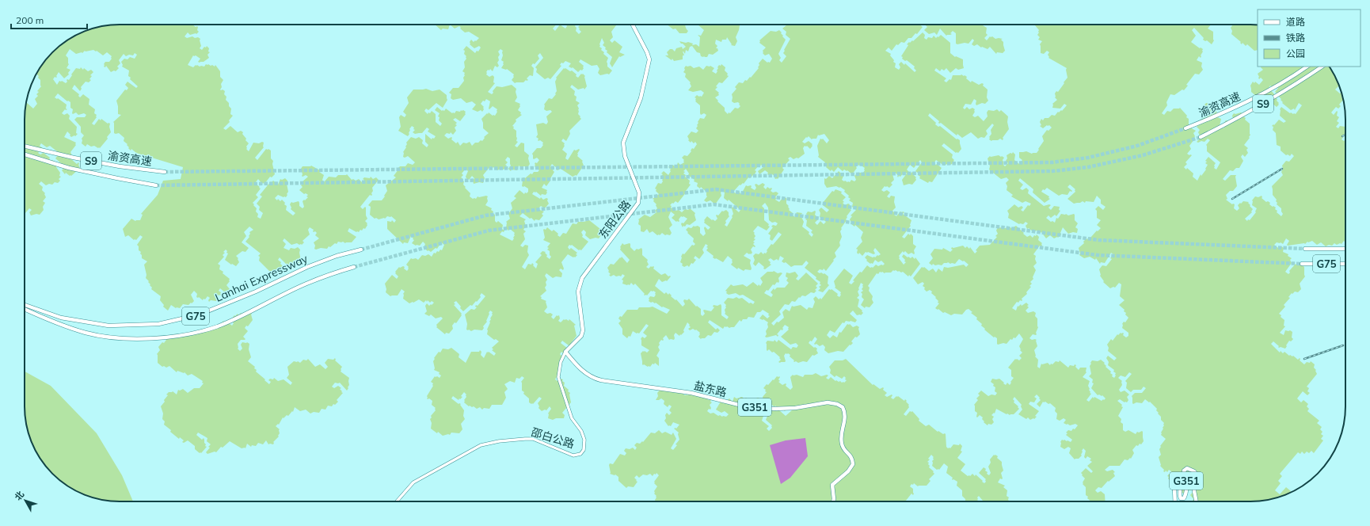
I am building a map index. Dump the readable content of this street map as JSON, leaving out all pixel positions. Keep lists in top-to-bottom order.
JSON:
{
  "streets": {
    "highway": [
      "S9",
      "渝资高速",
      "东阳公路",
      "G75",
      "Lanhai Expressway",
      "盐东路",
      "G351"
    ],
    "street": ["邵白公路"]
  },
  "crossings": [
    ["东阳公路", "盐东路"],
    ["东阳公路", "邵白公路"],
    ["盐东路", "邵白公路"]
  ],
  "legend": ["道路", "铁路", "公园"],
  "scale_bar": "200 m",
  "north": "top left"
}
